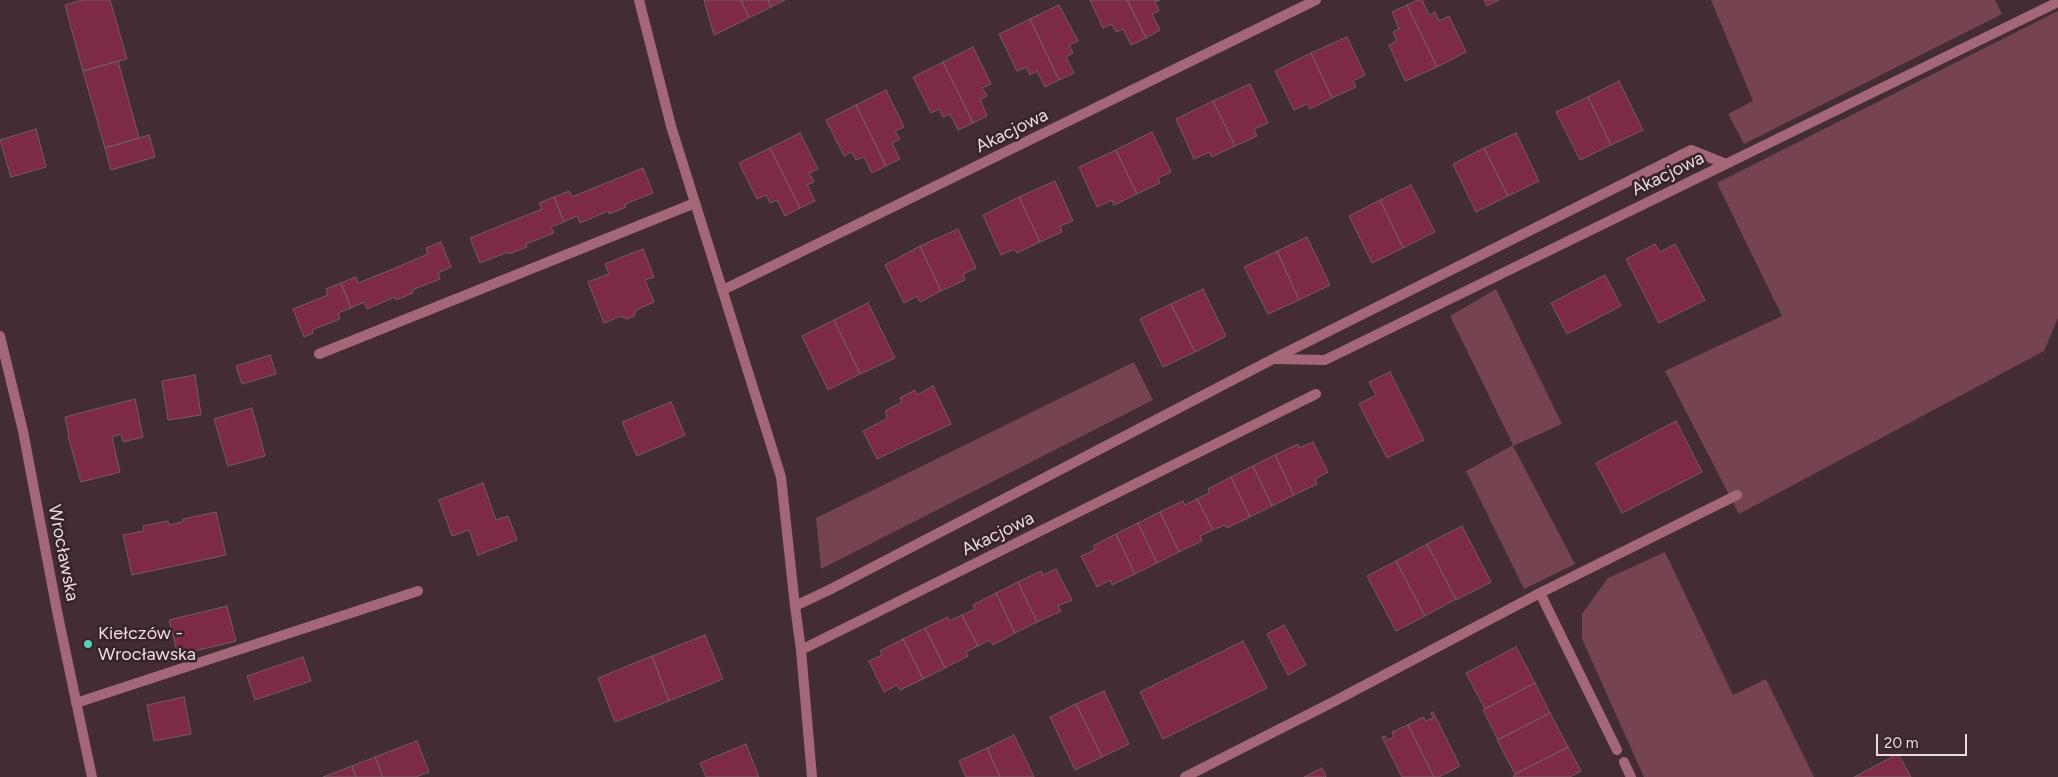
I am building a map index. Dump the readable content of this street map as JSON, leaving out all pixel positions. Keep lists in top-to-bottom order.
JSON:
{
  "streets": {
    "street": ["Akacjowa", "Wrocławska"]
  },
  "places": ["Kiełczów - Wrocławska"],
  "scale_bar": "20 m"
}
